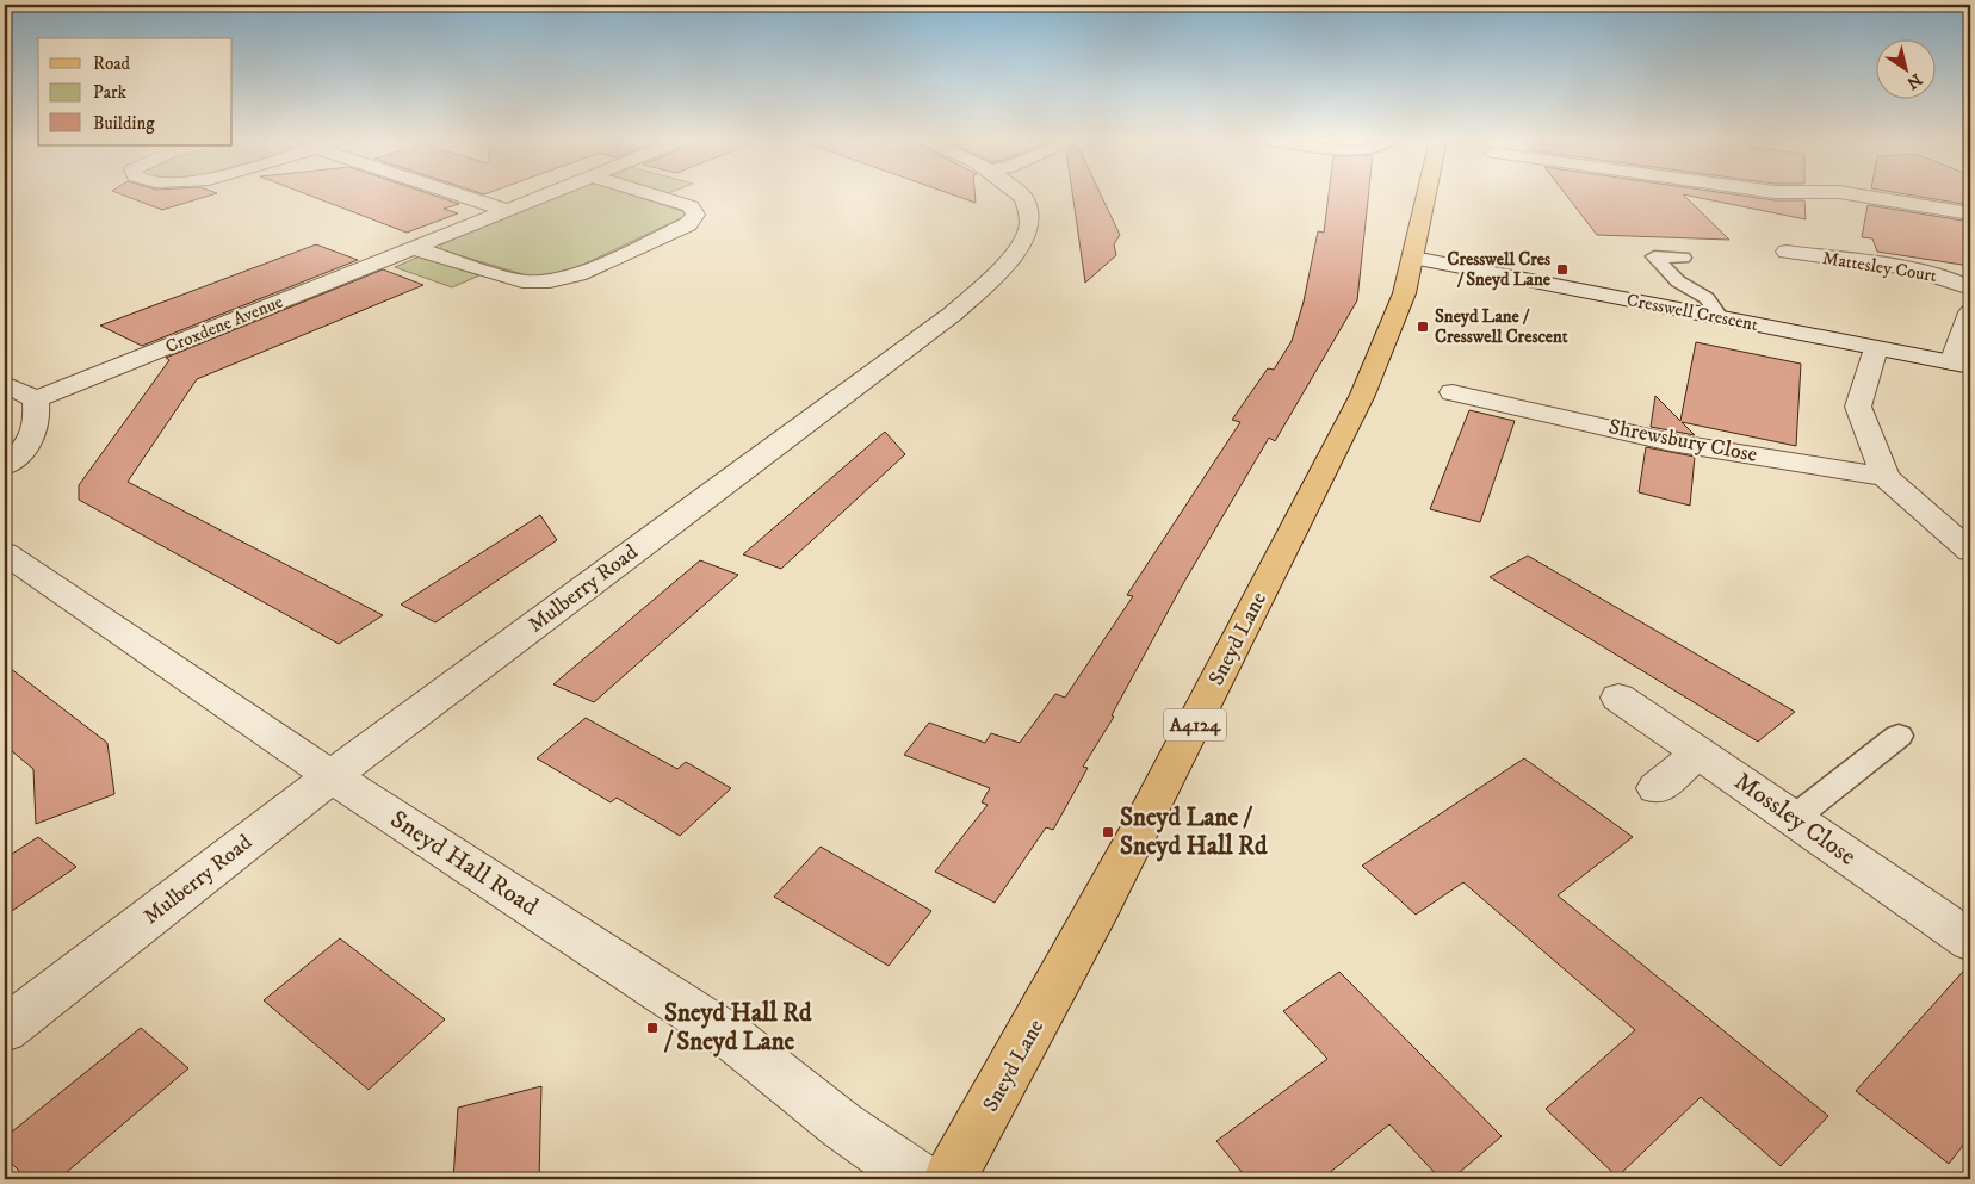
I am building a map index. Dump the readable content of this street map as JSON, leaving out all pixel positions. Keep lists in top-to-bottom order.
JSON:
{
  "streets": {
    "main road": ["Sneyd Lane", "A4124"],
    "street": [
      "Mattesley Court",
      "Cresswell Crescent",
      "Croxdene Avenue",
      "Shrewsbury Close",
      "Mulberry Road",
      "Mossley Close",
      "Sneyd Hall Road"
    ]
  },
  "crossings": [
    ["Cresswell Crescent", "Sneyd Lane"],
    ["Mulberry Road", "Sneyd Hall Road"]
  ],
  "places": {
    "transit": [
      "Cresswell Cres / Sneyd Lane",
      "Sneyd Lane / Cresswell Crescent",
      "Sneyd Lane / Sneyd Hall Rd",
      "Sneyd Hall Rd / Sneyd Lane"
    ]
  },
  "legend": ["Road", "Park", "Building"],
  "north": "bottom right"
}
